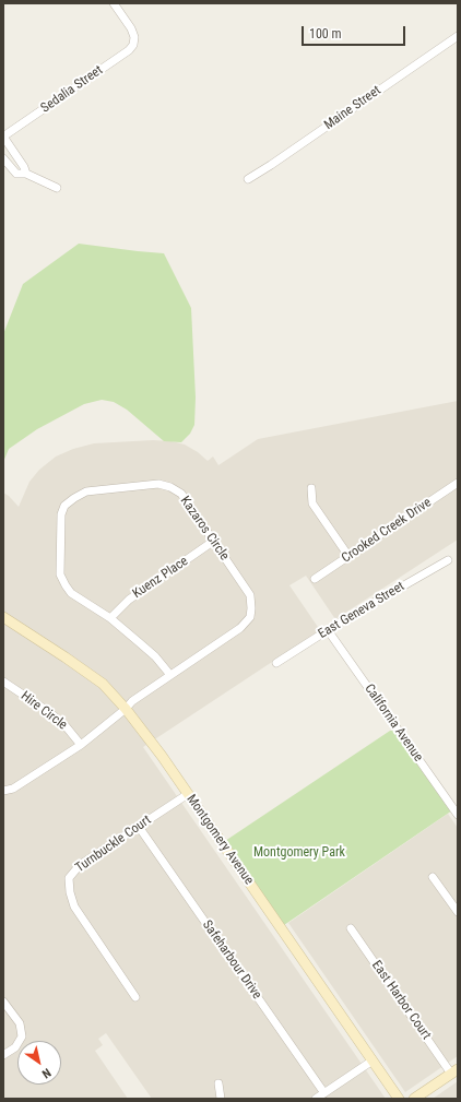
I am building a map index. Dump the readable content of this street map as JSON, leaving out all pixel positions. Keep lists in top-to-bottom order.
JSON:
{
  "streets": {
    "street": [
      "Sedalia Street",
      "Maine Street",
      "Kazaros Circle",
      "Crooked Creek Drive",
      "Kuenz Place",
      "East Geneva Street",
      "Hire Circle",
      "California Avenue",
      "Montgomery Avenue",
      "Turnbuckle Court",
      "Safeharbour Drive",
      "East Harbor Court"
    ]
  },
  "crossings": [
    ["Kazaros Circle", "Kuenz Place"],
    ["Kazaros Circle", "Montgomery Avenue"],
    ["East Geneva Street", "California Avenue"],
    ["Montgomery Avenue", "Turnbuckle Court"],
    ["Turnbuckle Court", "Safeharbour Drive"]
  ],
  "parks": ["Montgomery Park"],
  "scale_bar": "100 m",
  "north": "bottom right"
}
